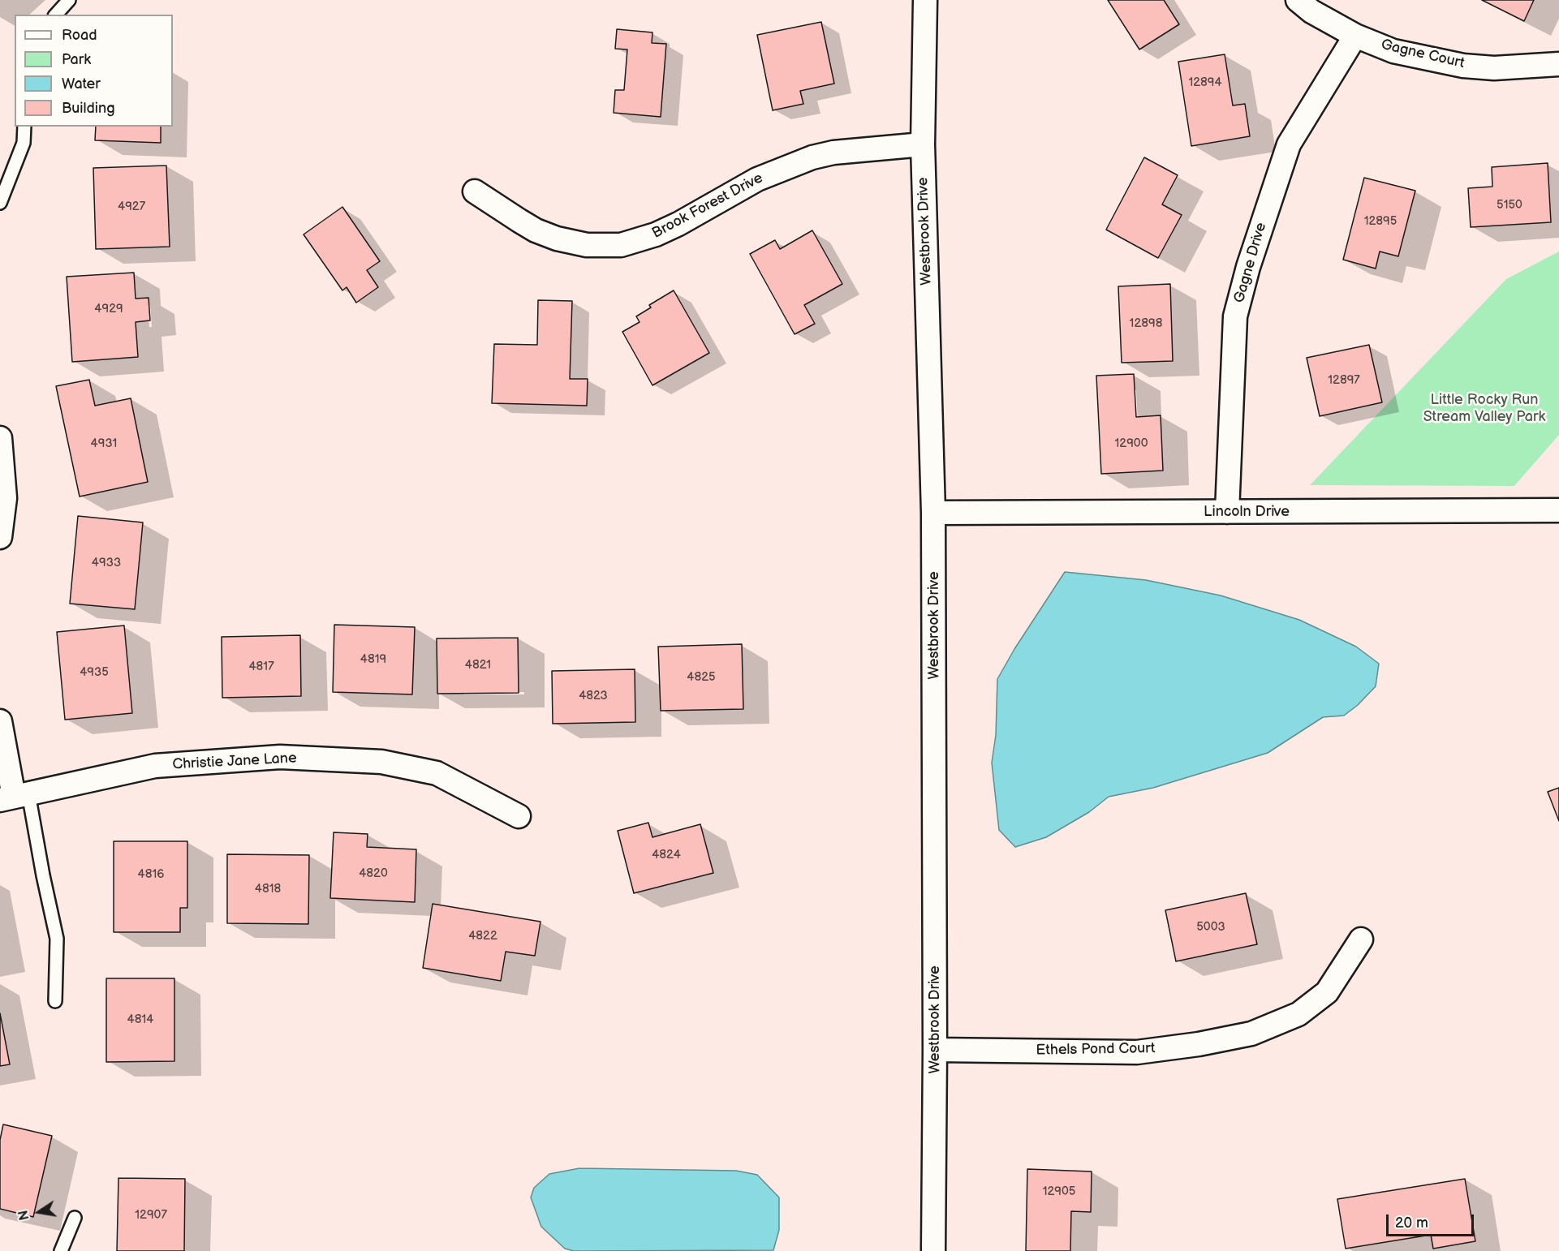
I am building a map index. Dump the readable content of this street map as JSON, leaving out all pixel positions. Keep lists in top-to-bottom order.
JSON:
{
  "streets": {
    "street": [
      "Gagne Court",
      "Brook Forest Drive",
      "Westbrook Drive",
      "Gagne Drive",
      "Lincoln Drive",
      "Christie Jane Lane",
      "Ethels Pond Court"
    ]
  },
  "crossings": [
    ["Gagne Court", "Gagne Drive"],
    ["Brook Forest Drive", "Westbrook Drive"],
    ["Westbrook Drive", "Lincoln Drive"],
    ["Westbrook Drive", "Ethels Pond Court"],
    ["Gagne Drive", "Lincoln Drive"]
  ],
  "parks": ["Little Rocky Run Stream Valley Park"],
  "house_numbers": [
    "12894",
    "5150",
    "4927",
    "12895",
    "4929",
    "12898",
    "12897",
    "4931",
    "12900",
    "4933",
    "4819",
    "4821",
    "4817",
    "4935",
    "4825",
    "4823",
    "4824",
    "4820",
    "4816",
    "4818",
    "5003",
    "4822",
    "4814",
    "12905",
    "12907"
  ],
  "legend": [
    "Road",
    "Park",
    "Water",
    "Building"
  ],
  "scale_bar": "20 m",
  "north": "left"
}
